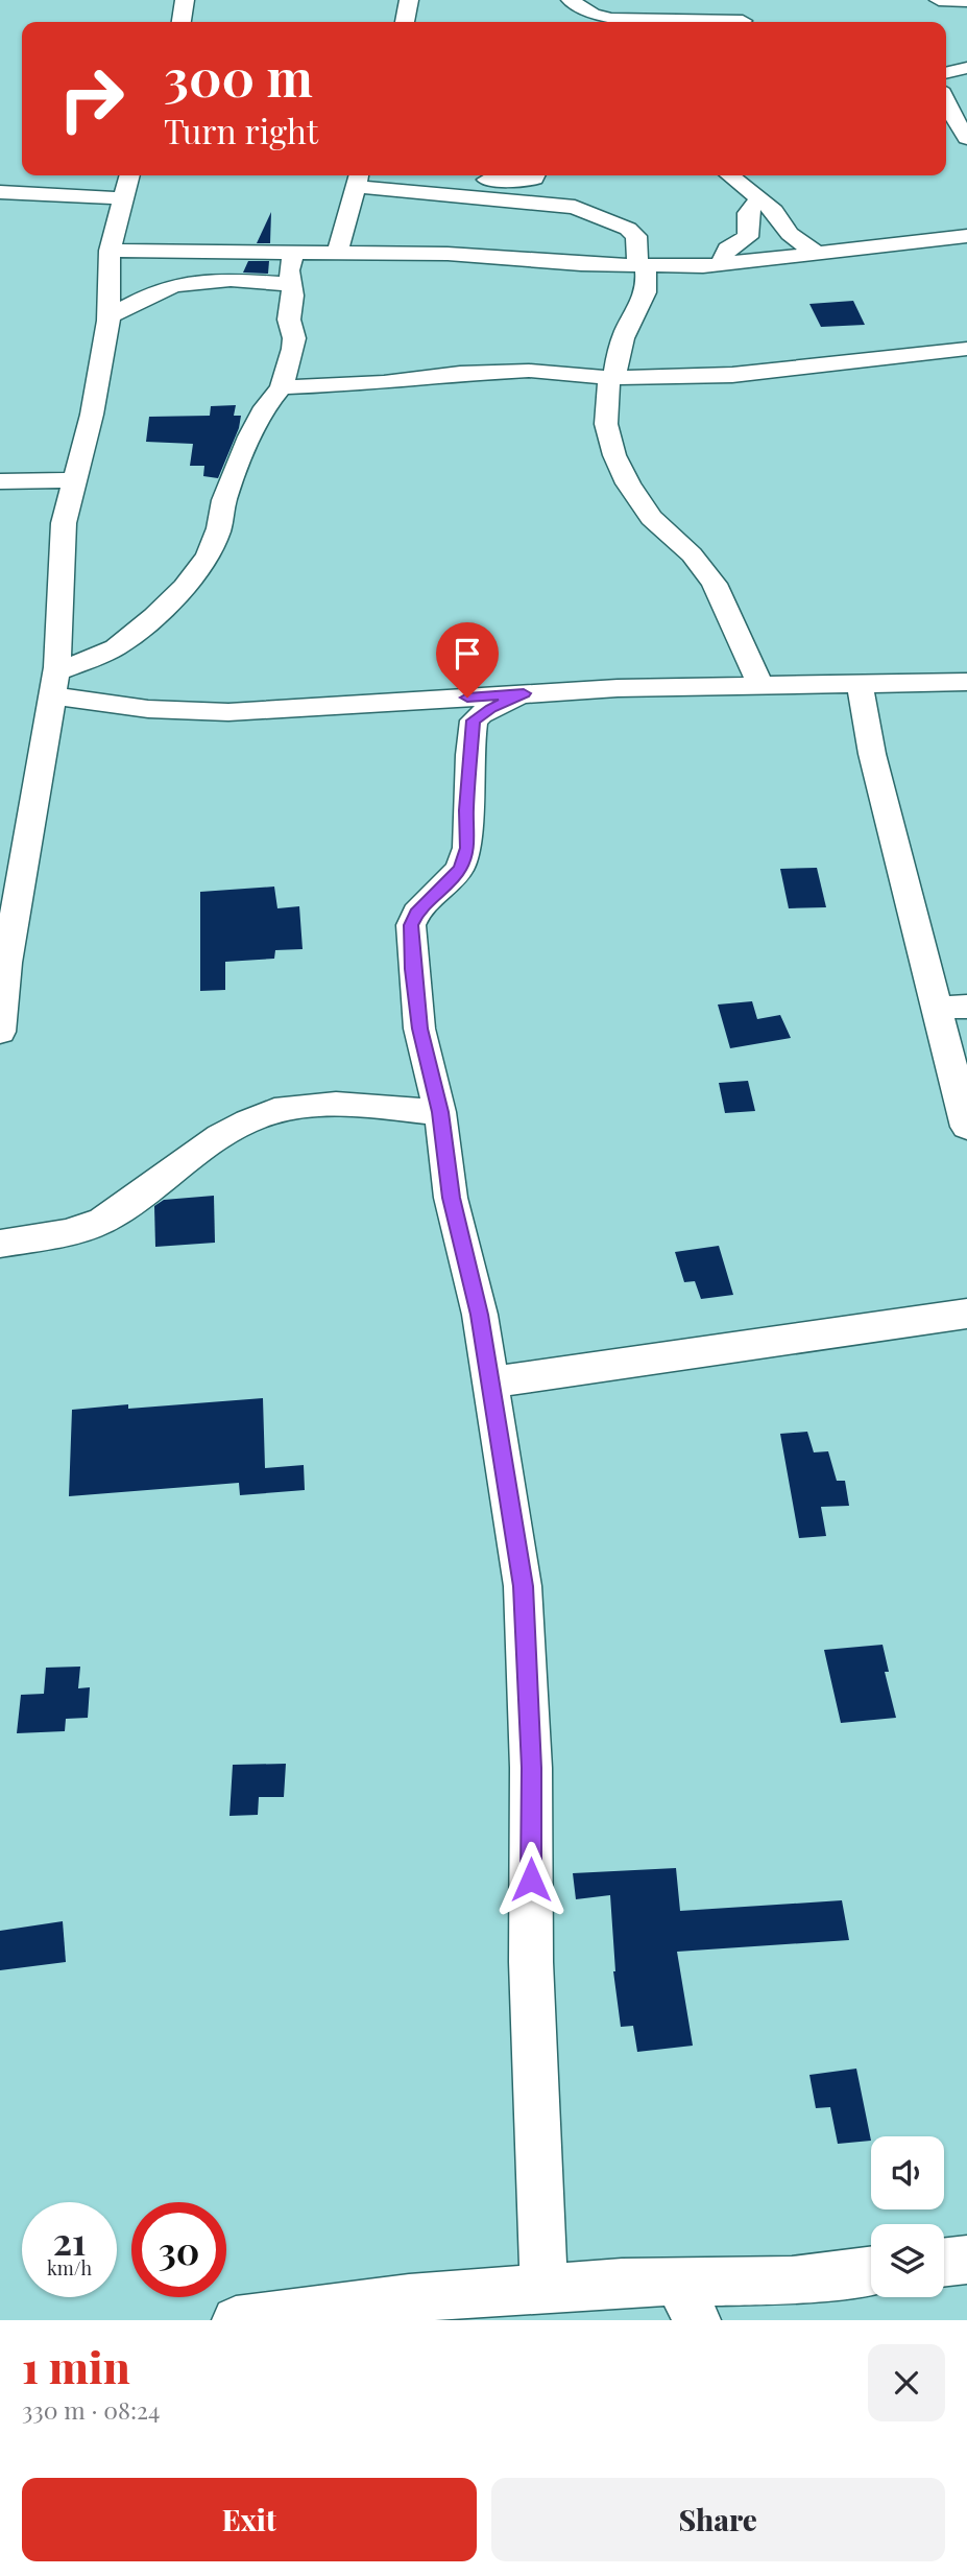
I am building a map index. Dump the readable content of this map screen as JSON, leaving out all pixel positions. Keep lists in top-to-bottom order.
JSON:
{
  "page": {
    "turn": ["300 m", "Turn right"],
    "speed": "21 km/h",
    "limit": "30",
    "heading": ["1 min", "330 m · 08:24"],
    "buttons": ["Exit", "Share"]
  }
}
